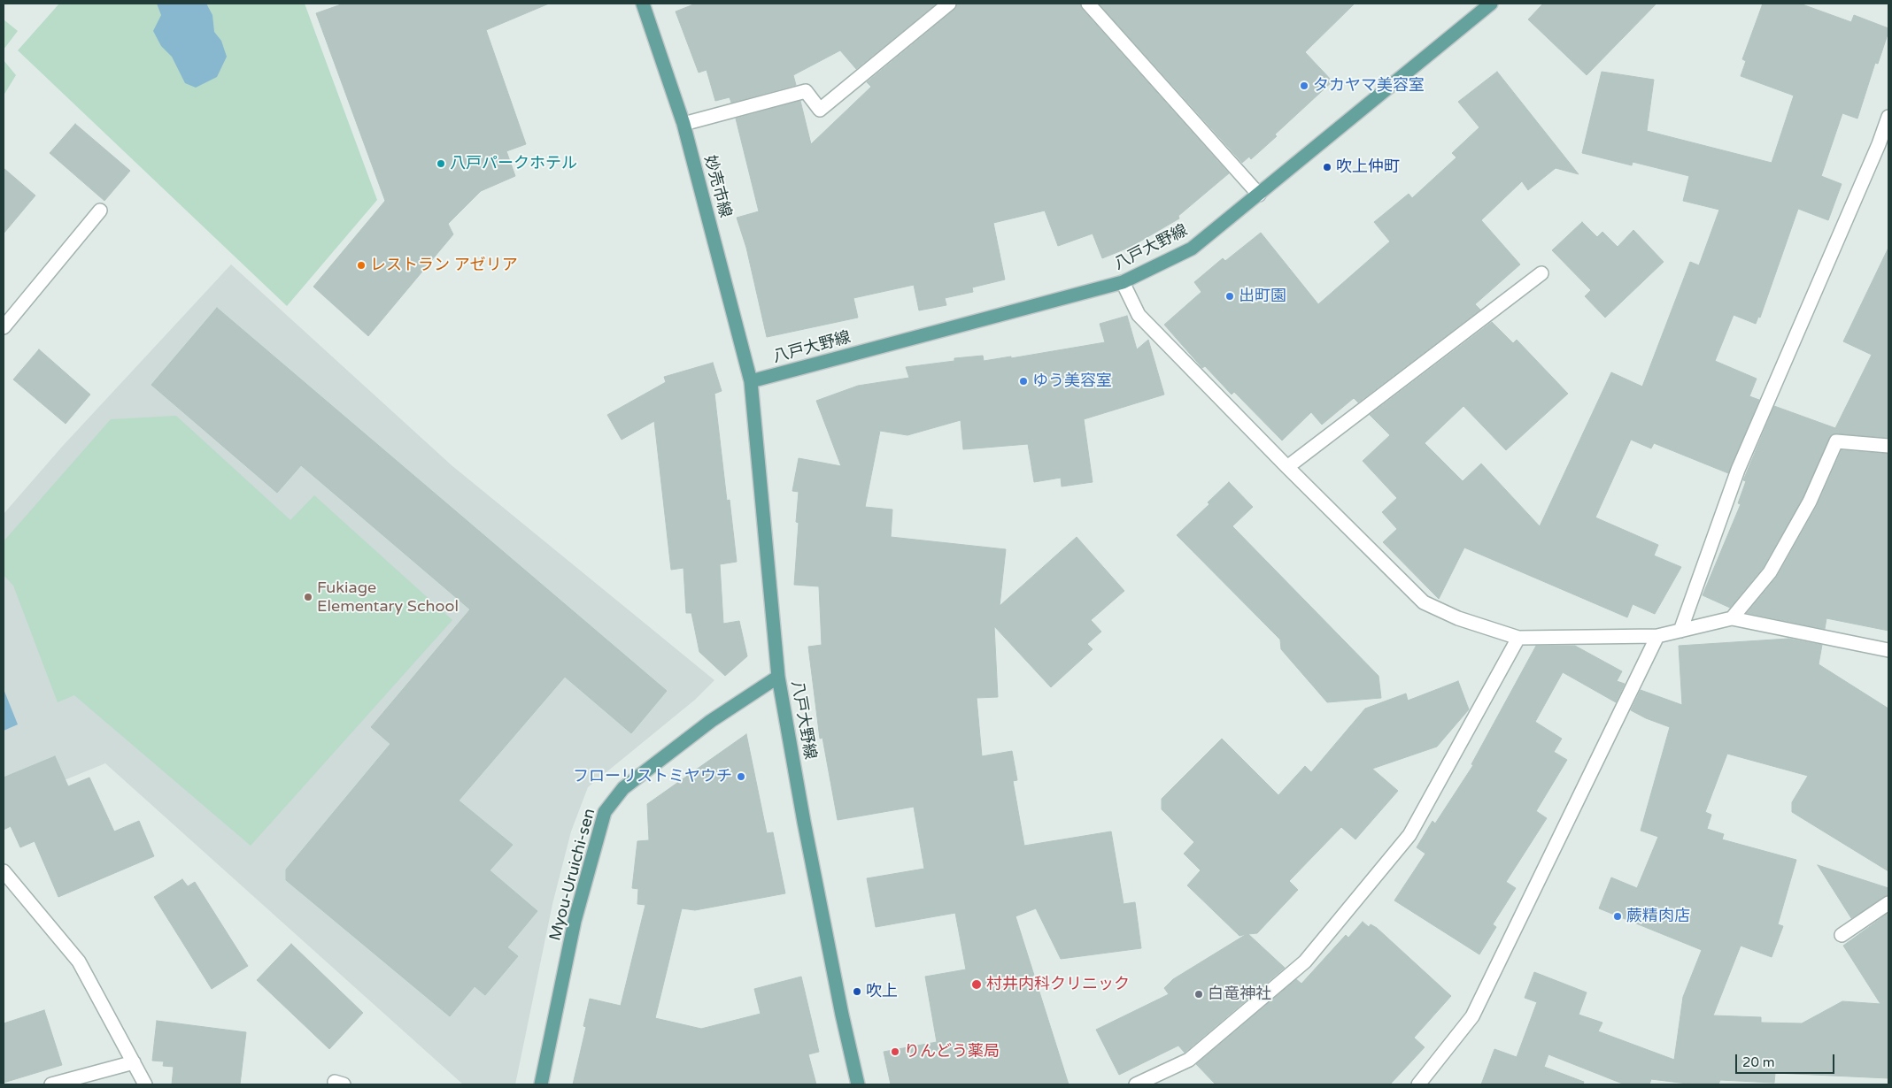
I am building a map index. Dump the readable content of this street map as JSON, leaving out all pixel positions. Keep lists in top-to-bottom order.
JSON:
{
  "streets": {
    "main road": ["妙売市線", "八戸大野線", "Myou-Uruichi-sen"]
  },
  "crossings": [
    ["妙売市線", "八戸大野線"],
    ["八戸大野線", "Myou-Uruichi-sen"]
  ],
  "places": [
    "タカヤマ美容室",
    "八戸パークホテル",
    "吹上仲町",
    "レストラン アゼリア",
    "出町園",
    "ゆう美容室",
    "Fukiage Elementary School",
    "フローリストミヤウチ",
    "蕨精肉店",
    "村井内科クリニック",
    "吹上",
    "白竜神社",
    "りんどう薬局"
  ],
  "scale_bar": "20 m"
}
